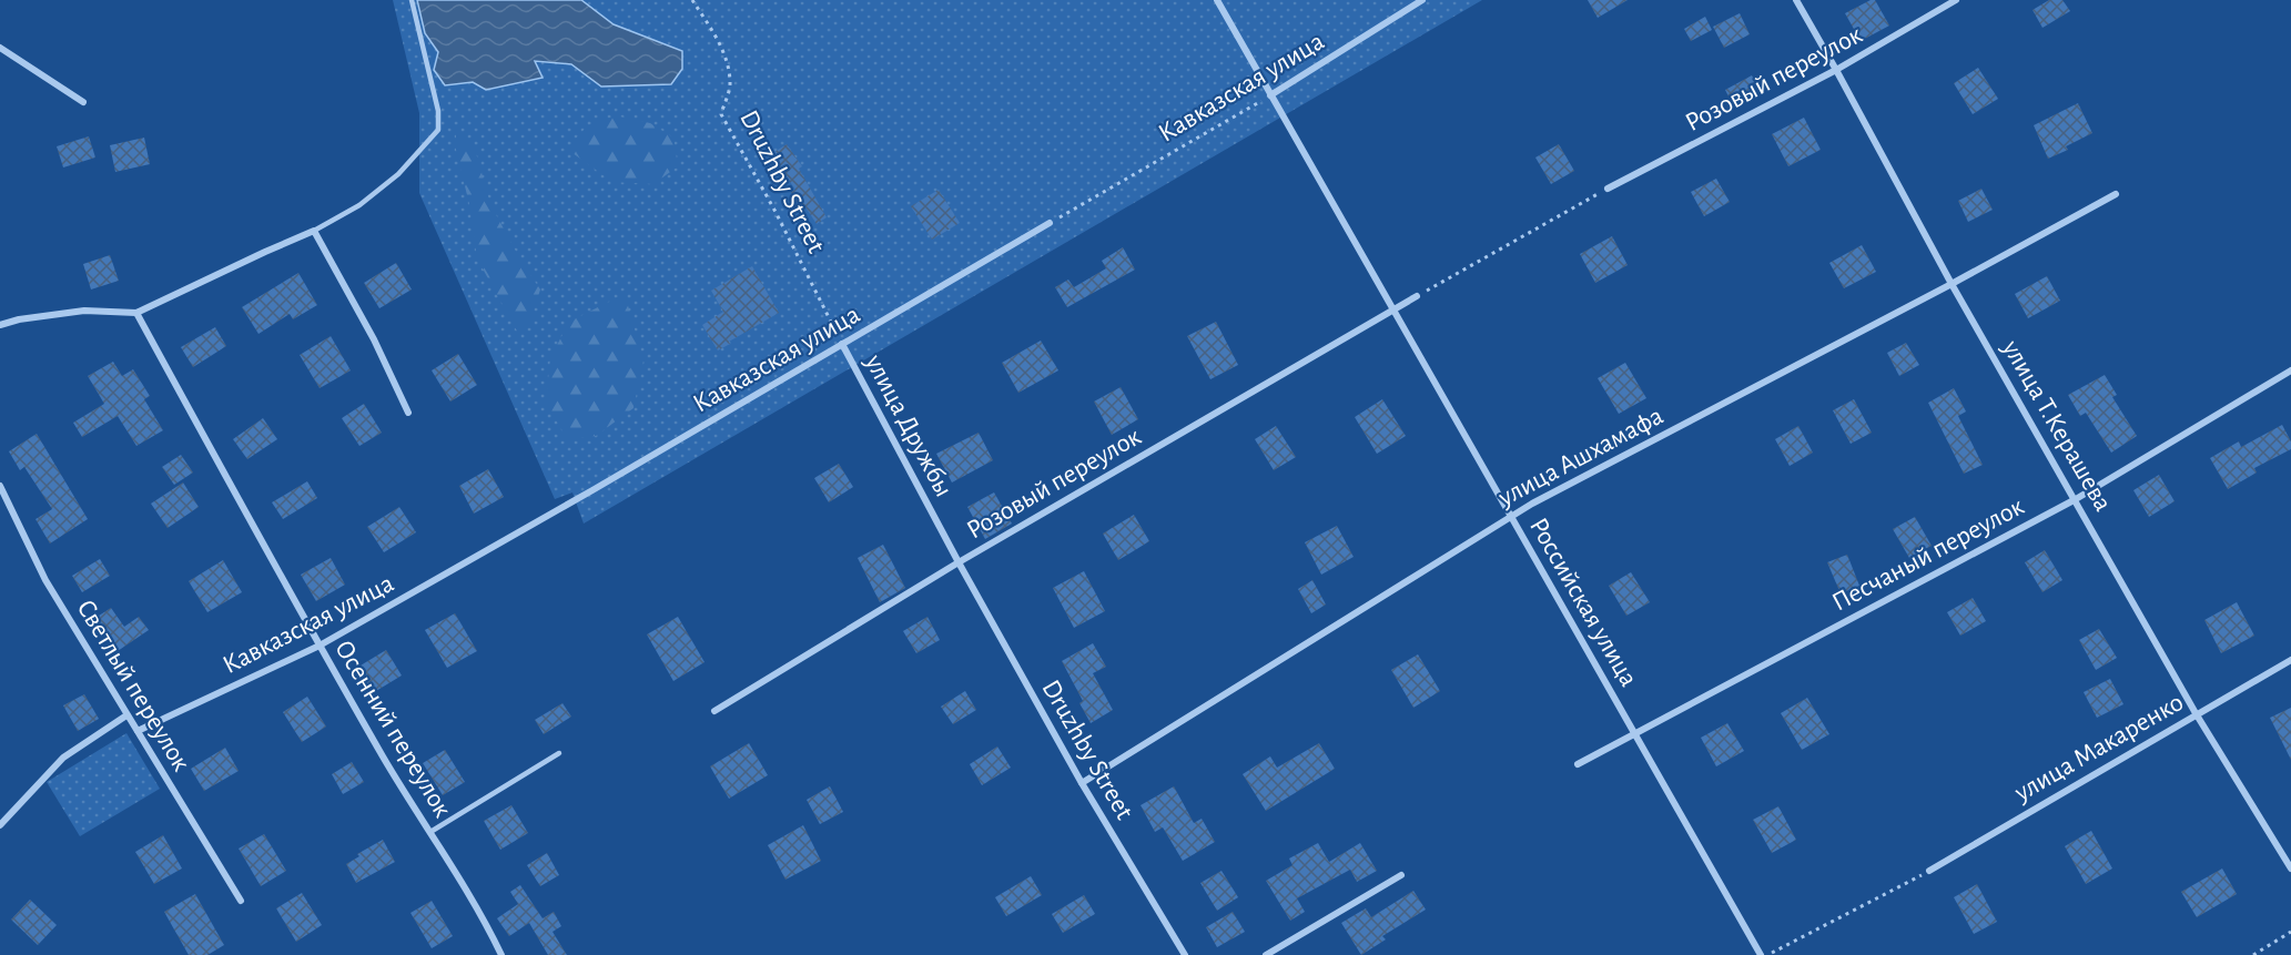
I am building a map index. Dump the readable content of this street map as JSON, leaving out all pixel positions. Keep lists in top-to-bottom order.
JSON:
{
  "streets": {
    "street": [
      "Розовый переулок",
      "Кавказcкая улица",
      "Druzhby Street",
      "улица Дружбы",
      "улица Т.Керашева",
      "улица Ашхамафа",
      "Песчаный переулок",
      "Российская улица",
      "Светлый переулок",
      "Осенний переулок",
      "улица Макаренко"
    ]
  },
  "crossings": [
    ["Розовый переулок", "Druzhby Street"],
    ["Розовый переулок", "улица Дружбы"],
    ["Розовый переулок", "улица Т.Керашева"],
    ["Розовый переулок", "Российская улица"],
    ["Кавказcкая улица", "Druzhby Street"],
    ["Кавказcкая улица", "улица Дружбы"],
    ["Кавказcкая улица", "Российская улица"],
    ["Кавказcкая улица", "Светлый переулок"],
    ["Кавказcкая улица", "Осенний переулок"],
    ["Druzhby Street", "улица Дружбы"],
    ["Druzhby Street", "улица Ашхамафа"],
    ["улица Т.Керашева", "улица Ашхамафа"],
    ["улица Т.Керашева", "Песчаный переулок"],
    ["улица Т.Керашева", "улица Макаренко"],
    ["улица Ашхамафа", "Российская улица"],
    ["Песчаный переулок", "Российская улица"]
  ]
}
